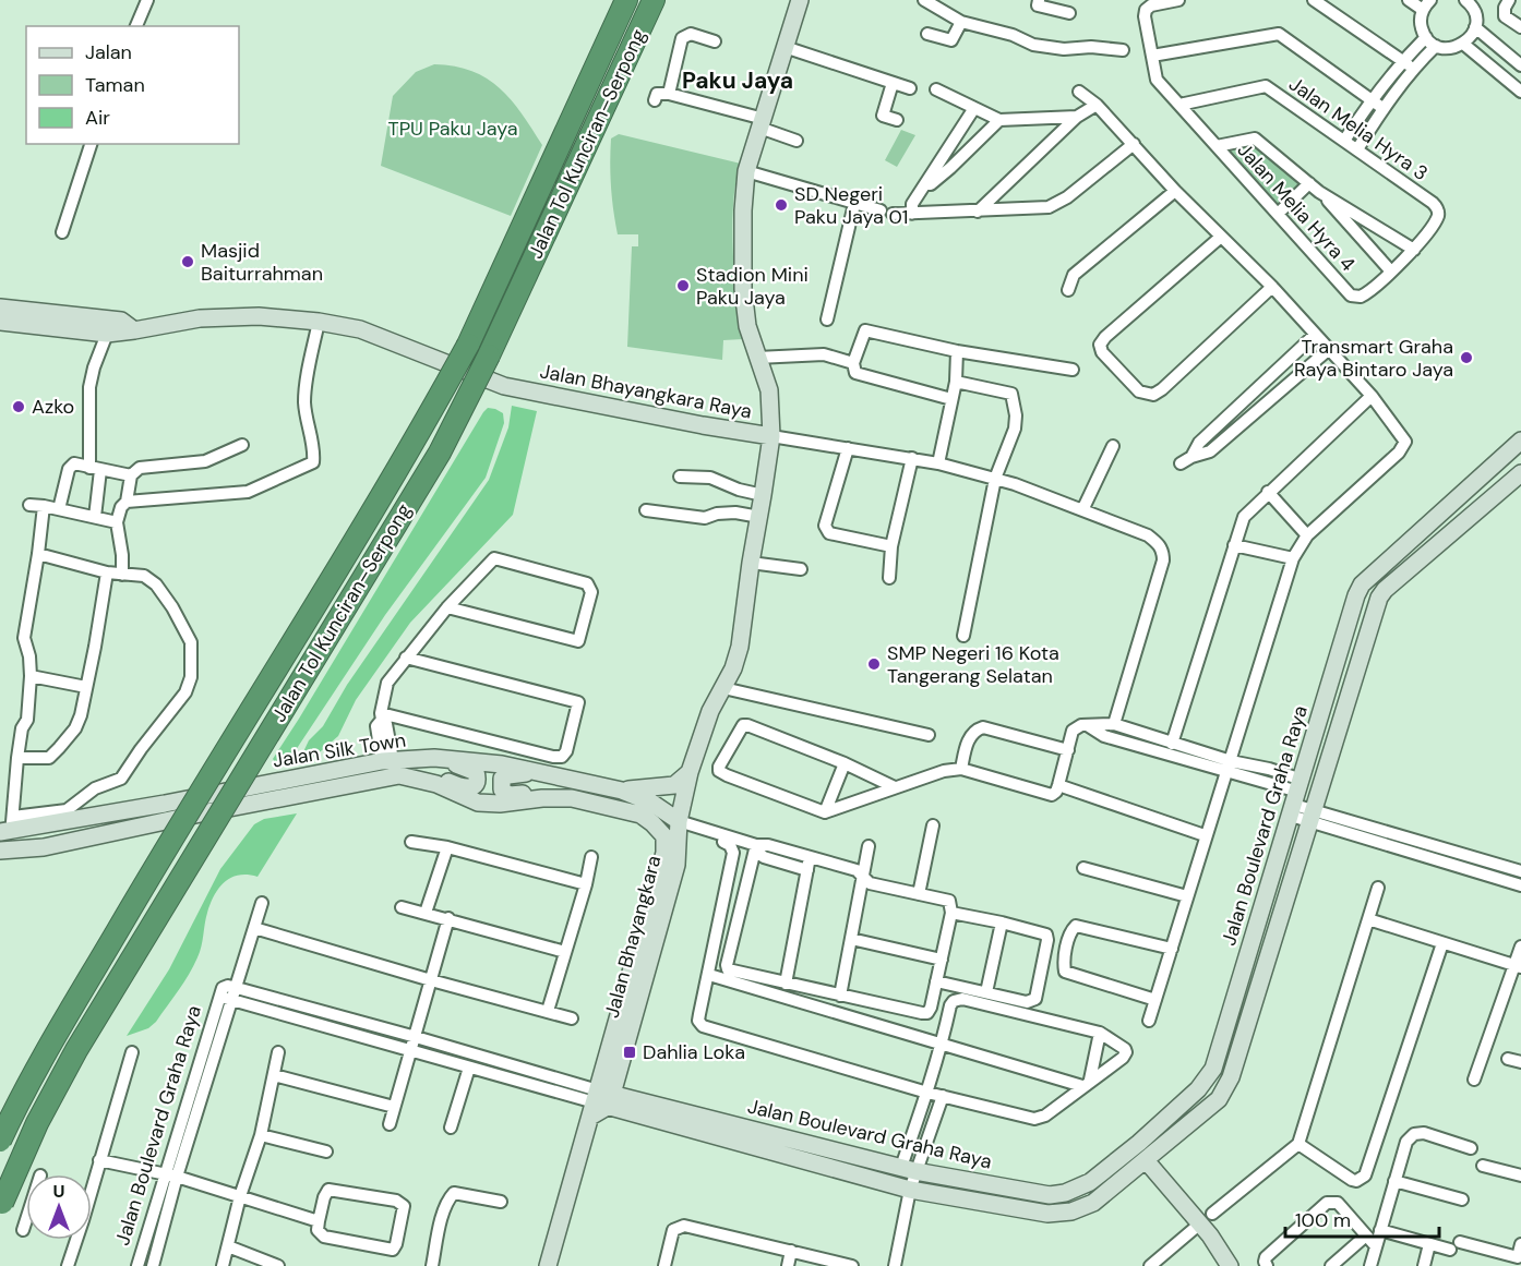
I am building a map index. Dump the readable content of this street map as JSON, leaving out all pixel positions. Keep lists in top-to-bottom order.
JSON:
{
  "streets": {
    "highway": ["Jalan Tol Kunciran–Serpong"],
    "main road": [
      "Jalan Bhayangkara Raya",
      "Jalan Silk Town",
      "Jalan Boulevard Graha Raya",
      "Jalan Bhayangkara"
    ],
    "street": ["Jalan Melia Hyra 3", "Jalan Melia Hyra 4"]
  },
  "crossings": [
    ["Jalan Melia Hyra 3", "Jalan Melia Hyra 4"],
    ["Jalan Bhayangkara Raya", "Jalan Bhayangkara"],
    ["Jalan Silk Town", "Jalan Bhayangkara"],
    ["Jalan Boulevard Graha Raya", "Jalan Bhayangkara"]
  ],
  "districts": ["Paku Jaya"],
  "parks": ["TPU Paku Jaya"],
  "places": {
    "other": [
      "SD Negeri Paku Jaya 01",
      "Masjid Baiturrahman",
      "Stadion Mini Paku Jaya",
      "Transmart Graha Raya Bintaro Jaya",
      "Azko",
      "SMP Negeri 16 Kota Tangerang Selatan"
    ],
    "transit": ["Dahlia Loka"]
  },
  "legend": ["Jalan", "Taman", "Air"],
  "scale_bar": "100 m",
  "north": "top"
}
